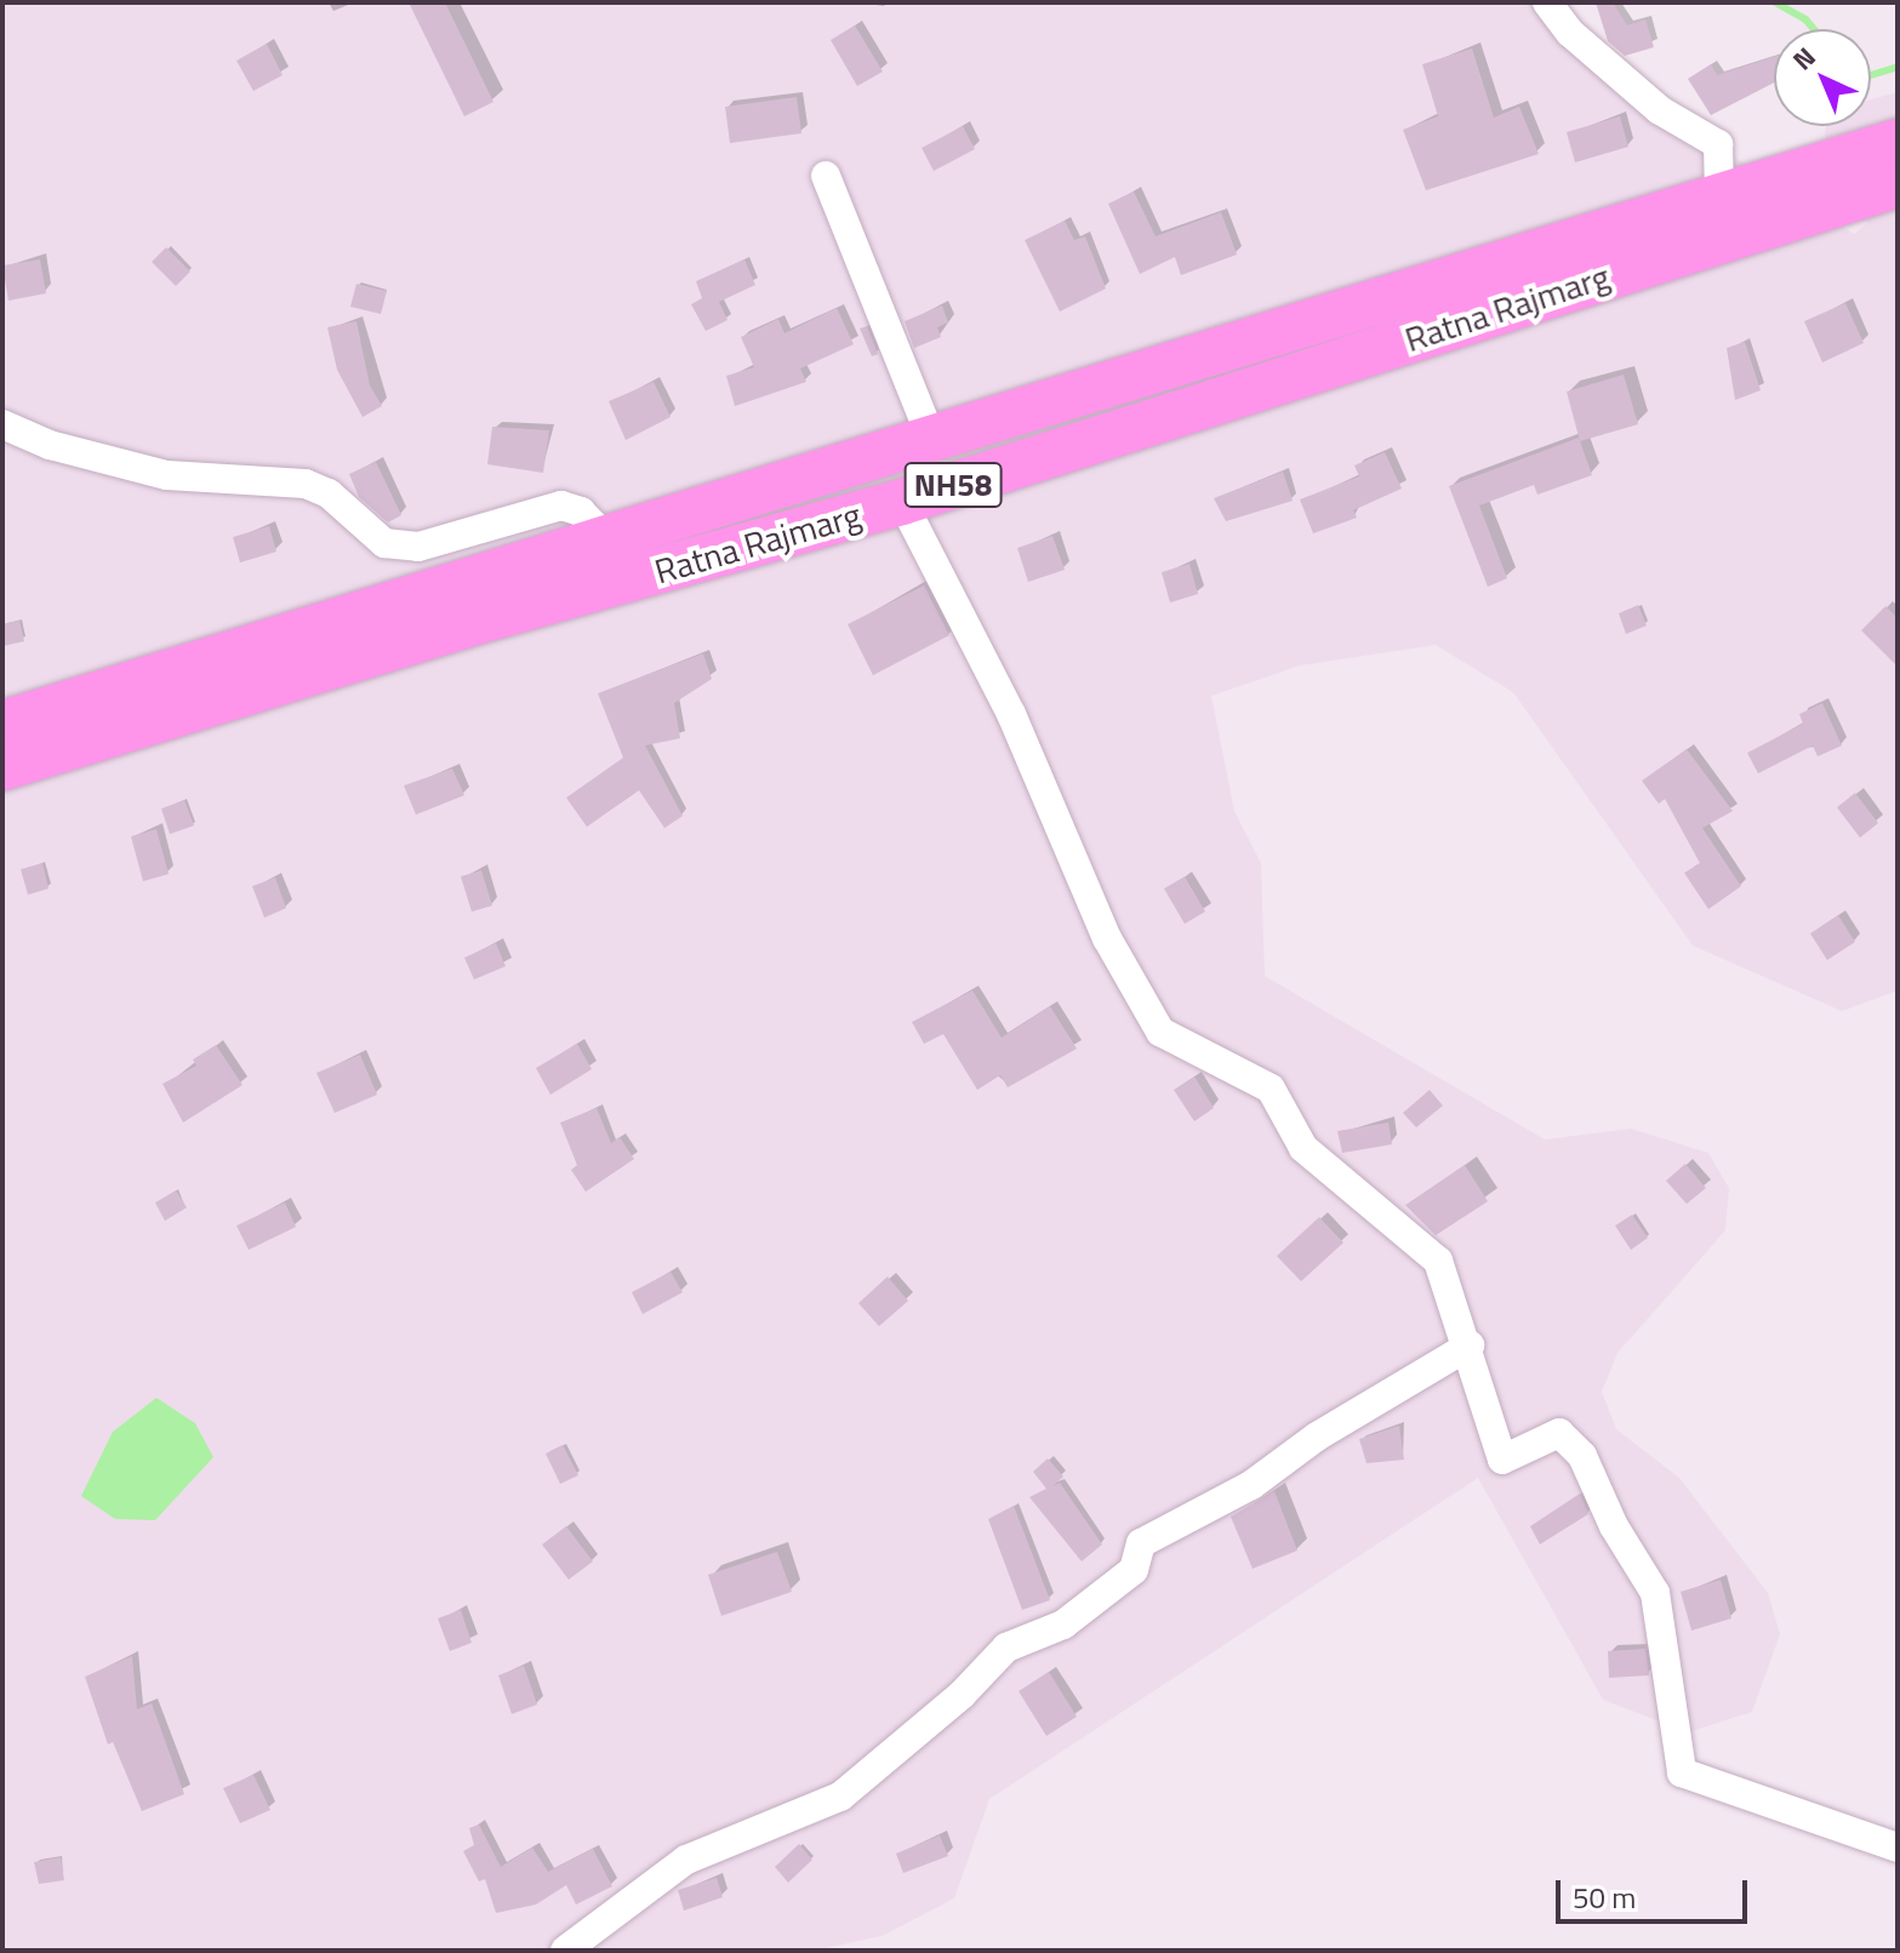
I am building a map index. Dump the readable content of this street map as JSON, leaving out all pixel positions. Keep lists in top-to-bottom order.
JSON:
{
  "streets": {
    "main road": ["Ratna Rajmarg", "NH58"]
  },
  "scale_bar": "50 m",
  "north": "top left"
}
